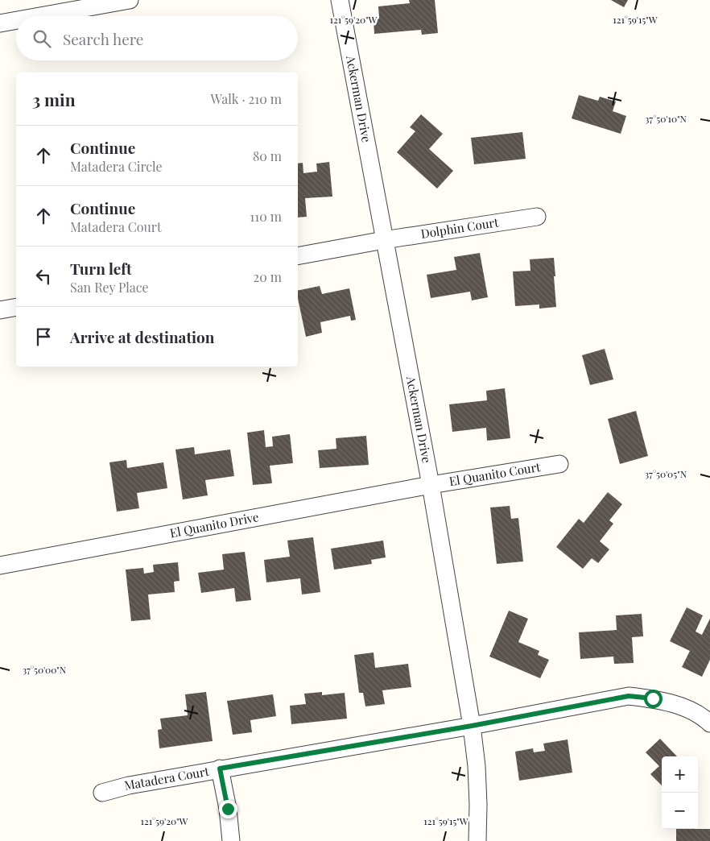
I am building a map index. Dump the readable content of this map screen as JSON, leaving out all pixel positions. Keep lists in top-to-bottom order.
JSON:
{
  "streets": {
    "street": [
      "Ackerman Drive",
      "Dolphin Court",
      "El Quanito Court",
      "El Quanito Drive",
      "Matadera Court"
    ]
  },
  "crossings": [
    ["Ackerman Drive", "Dolphin Court"],
    ["Ackerman Drive", "El Quanito Court"],
    ["Ackerman Drive", "El Quanito Drive"],
    ["Ackerman Drive", "Matadera Court"],
    ["El Quanito Court", "El Quanito Drive"]
  ],
  "page": {
    "search": "Search here",
    "heading": ["3 min", "Walk · 210 m"],
    "list": [
      ["Continue", "Matadera Circle", "80 m"],
      ["Continue", "Matadera Court", "110 m"],
      ["Turn left", "San Rey Place", "20 m"],
      "Arrive at destination"
    ],
    "map_buttons": ["+", "−"]
  },
  "coordinates": [
    "121°59'20\"W",
    "121°59'15\"W",
    "37°50'10\"N",
    "37°50'05\"N",
    "37°50'00\"N"
  ]
}
